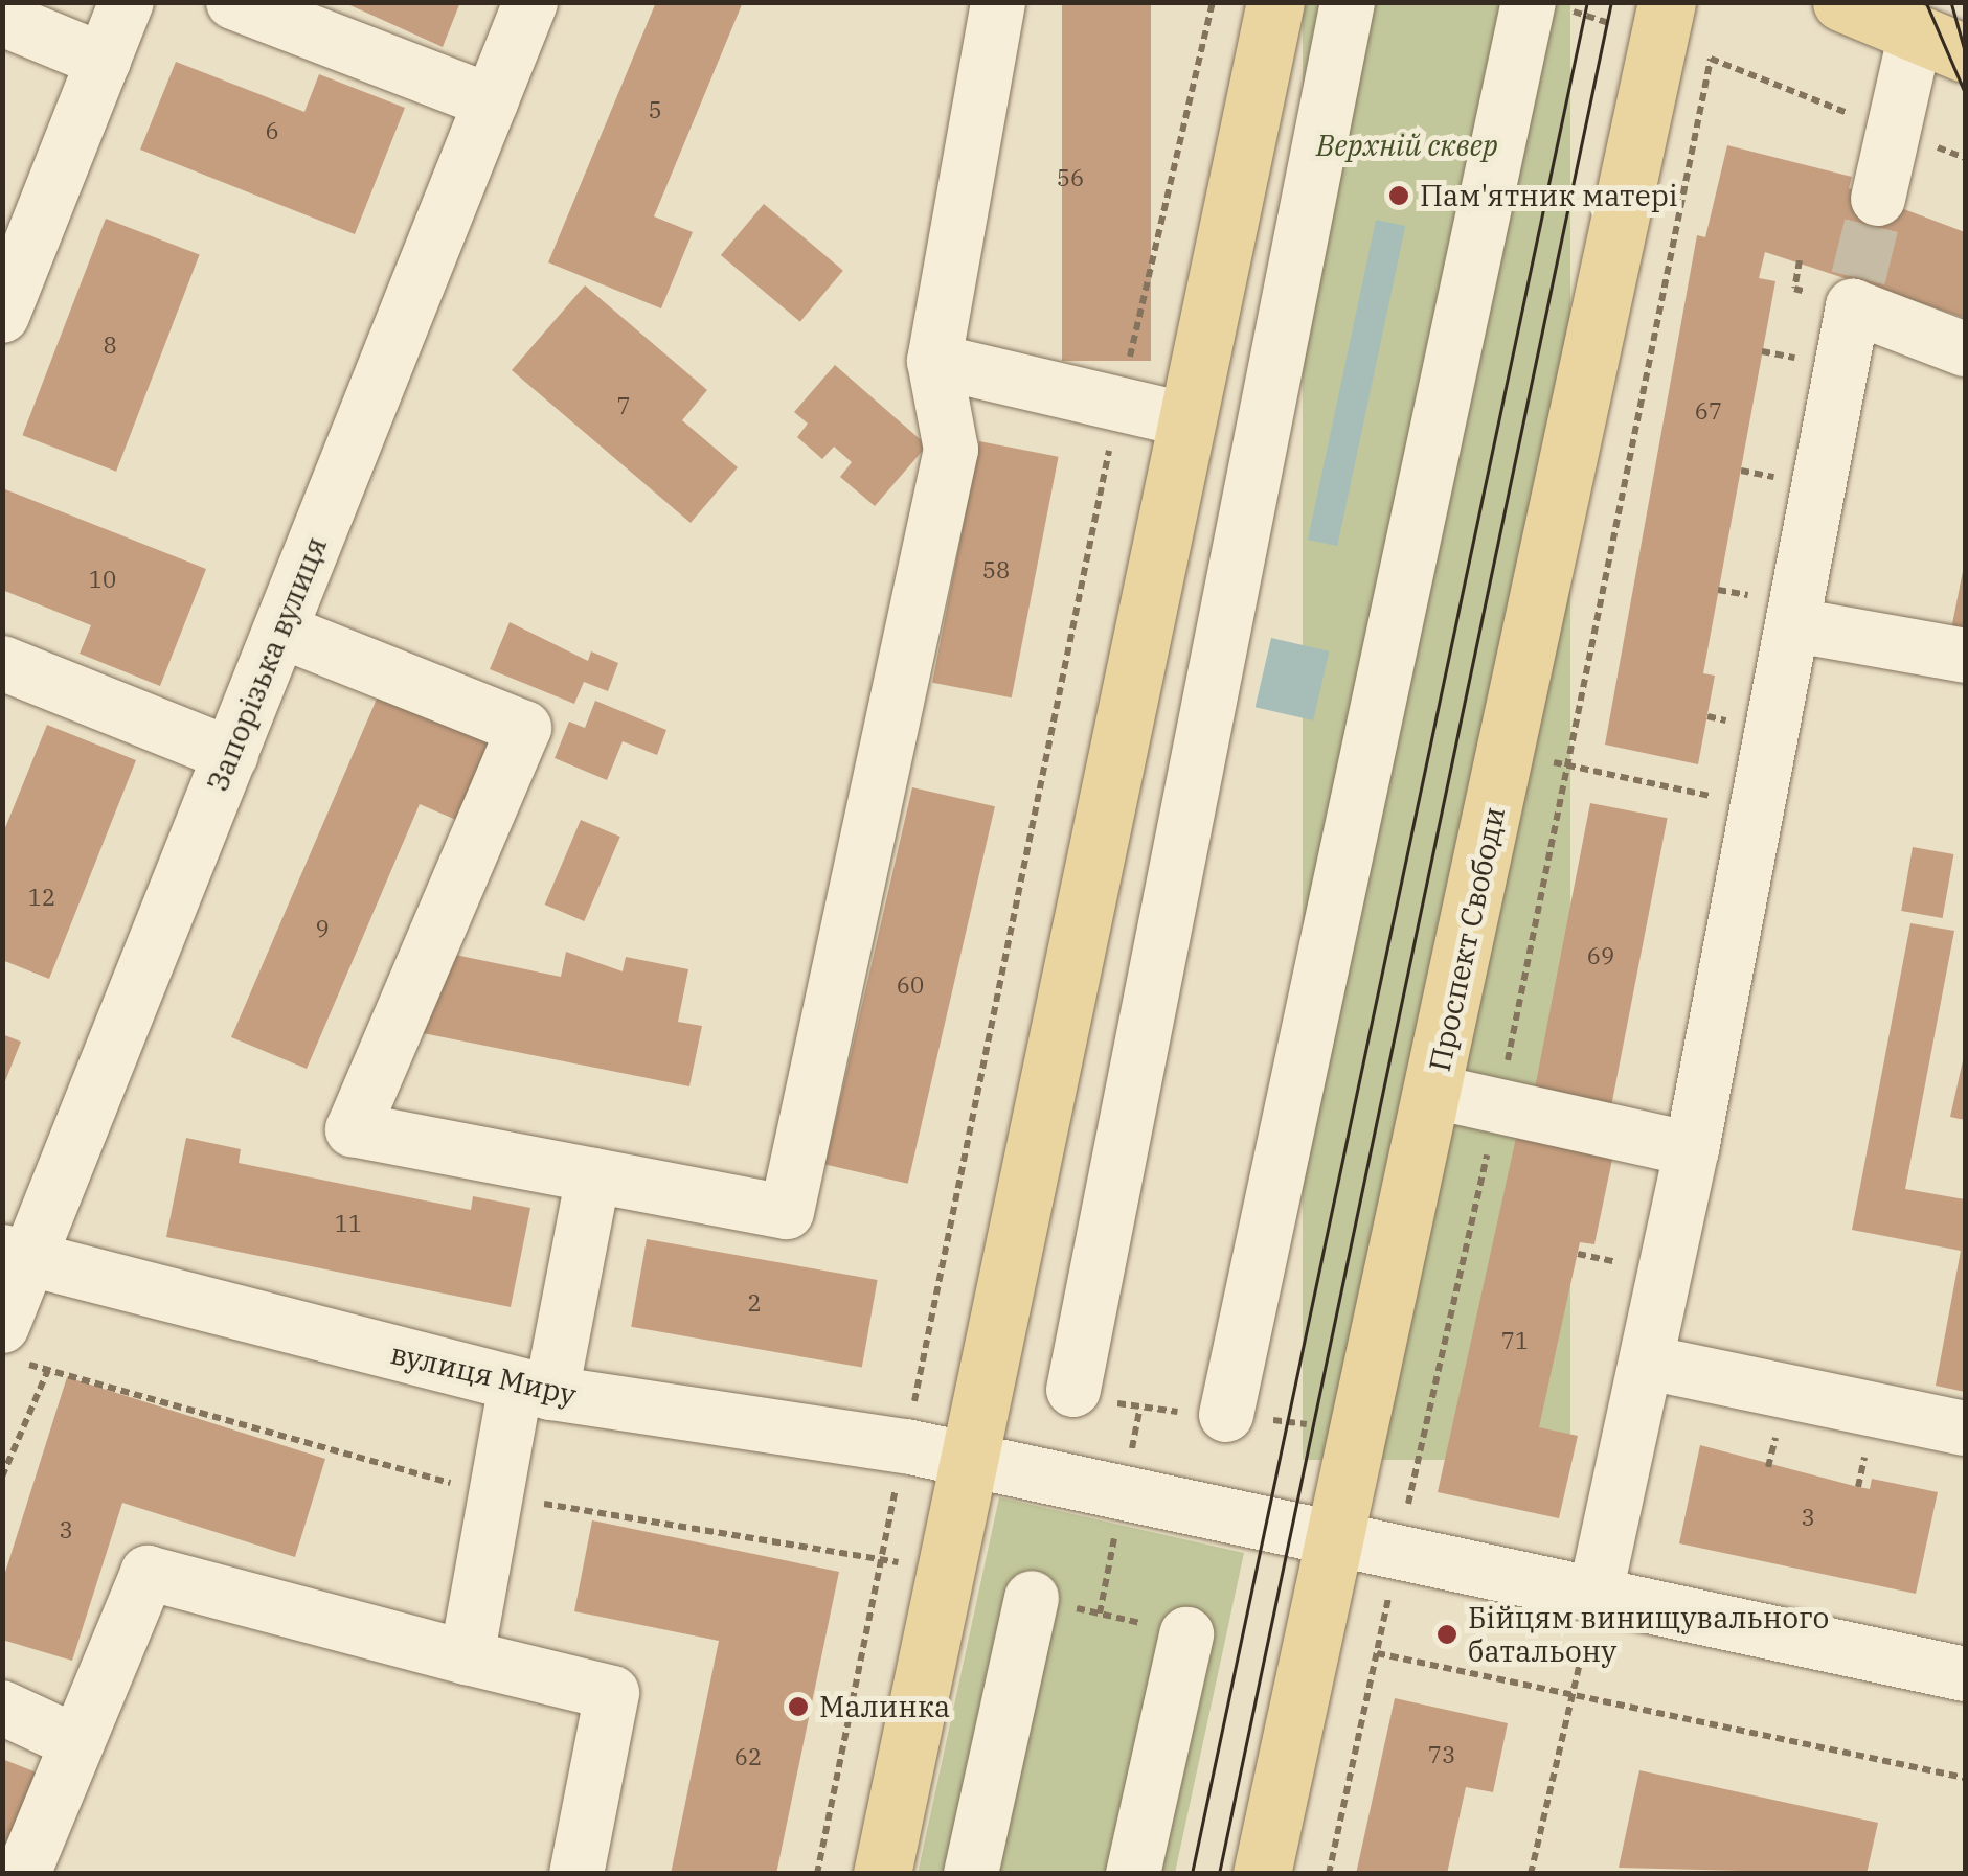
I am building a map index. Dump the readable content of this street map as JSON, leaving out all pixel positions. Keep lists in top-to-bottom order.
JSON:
{
  "streets": {
    "main road": ["Проспект Свободи"],
    "street": ["Запорізька вулиця", "вулиця Миру"]
  },
  "crossings": [
    ["Запорізька вулиця", "вулиця Миру"],
    ["Проспект Свободи", "вулиця Миру"]
  ],
  "parks": ["Верхній сквер"],
  "places": ["Пам'ятник матері", "Бійцям винищувального батальону", "Малинка"],
  "house_numbers": [
    "5",
    "6",
    "56",
    "8",
    "7",
    "67",
    "58",
    "10",
    "12",
    "9",
    "69",
    "60",
    "11",
    "2",
    "71",
    "3",
    "3",
    "73",
    "62"
  ]
}
